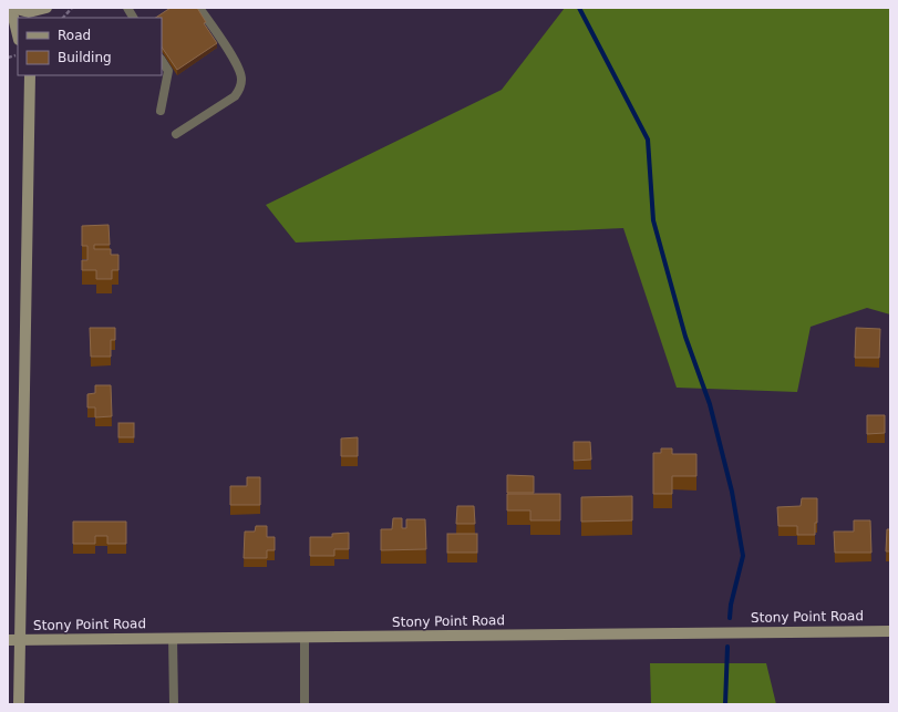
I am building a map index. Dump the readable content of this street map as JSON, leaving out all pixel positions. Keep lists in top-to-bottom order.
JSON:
{
  "streets": {
    "street": ["Stony Point Road"]
  },
  "legend": ["Road", "Building"]
}
